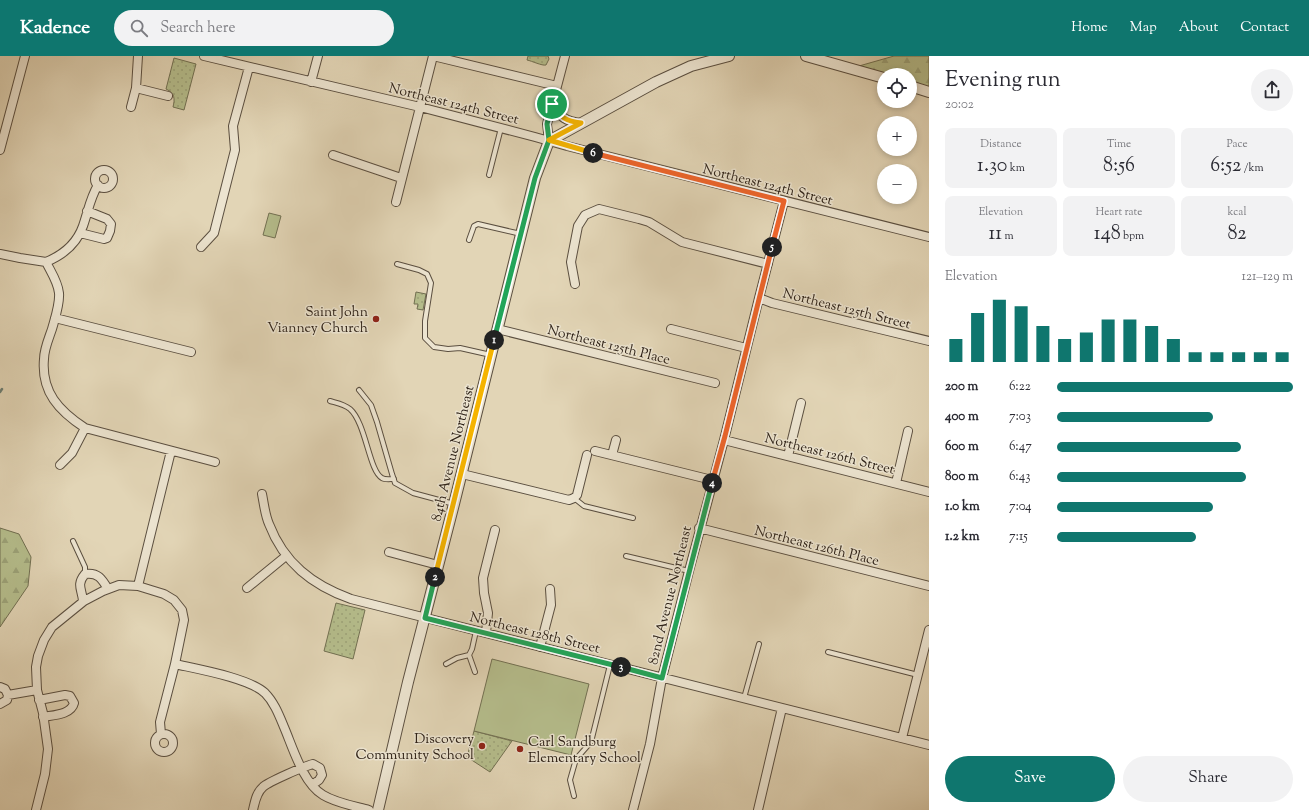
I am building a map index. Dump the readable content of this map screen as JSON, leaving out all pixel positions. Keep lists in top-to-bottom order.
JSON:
{
  "streets": {
    "street": [
      "Northeast 124th Street",
      "Northeast 125th Street",
      "Northeast 125th Place",
      "84th Avenue Northeast",
      "Northeast 126th Street",
      "Northeast 126th Place",
      "82nd Avenue Northeast",
      "Northeast 128th Street"
    ]
  },
  "crossings": [
    ["Northeast 124th Street", "84th Avenue Northeast"],
    ["Northeast 124th Street", "82nd Avenue Northeast"],
    ["Northeast 125th Street", "82nd Avenue Northeast"],
    ["Northeast 125th Place", "84th Avenue Northeast"],
    ["84th Avenue Northeast", "Northeast 128th Street"],
    ["Northeast 126th Street", "82nd Avenue Northeast"],
    ["Northeast 126th Place", "82nd Avenue Northeast"],
    ["82nd Avenue Northeast", "Northeast 128th Street"]
  ],
  "places": ["Saint John Vianney Church", "Discovery Community School", "Carl Sandburg Elementary School"],
  "page": {
    "header": "Kadence",
    "search": "Search here",
    "nav": [
      "Home",
      "Map",
      "About",
      "Contact"
    ],
    "heading": ["Evening run", "20:02"],
    "map_buttons": ["+", "−"],
    "stats": [
      ["Distance", "1.30 km"],
      ["Time", "8:56"],
      ["Pace", "6:52 /km"],
      ["Elevation", "11 m"],
      ["Heart rate", "148 bpm"],
      ["kcal", "82"]
    ],
    "pins": [
      "6",
      "5",
      "1",
      "4",
      "2",
      "3"
    ],
    "chart": ["Elevation", "121–129 m"],
    "list": [
      {
        "name": "200 m",
        "note": "6:22"
      },
      {
        "name": "400 m",
        "note": "7:03"
      },
      {
        "name": "600 m",
        "note": "6:47"
      },
      {
        "name": "800 m",
        "note": "6:43"
      },
      {
        "name": "1.0 km",
        "note": "7:04"
      },
      {
        "name": "1.2 km",
        "note": "7:15"
      }
    ],
    "buttons": ["Save", "Share"]
  }
}
